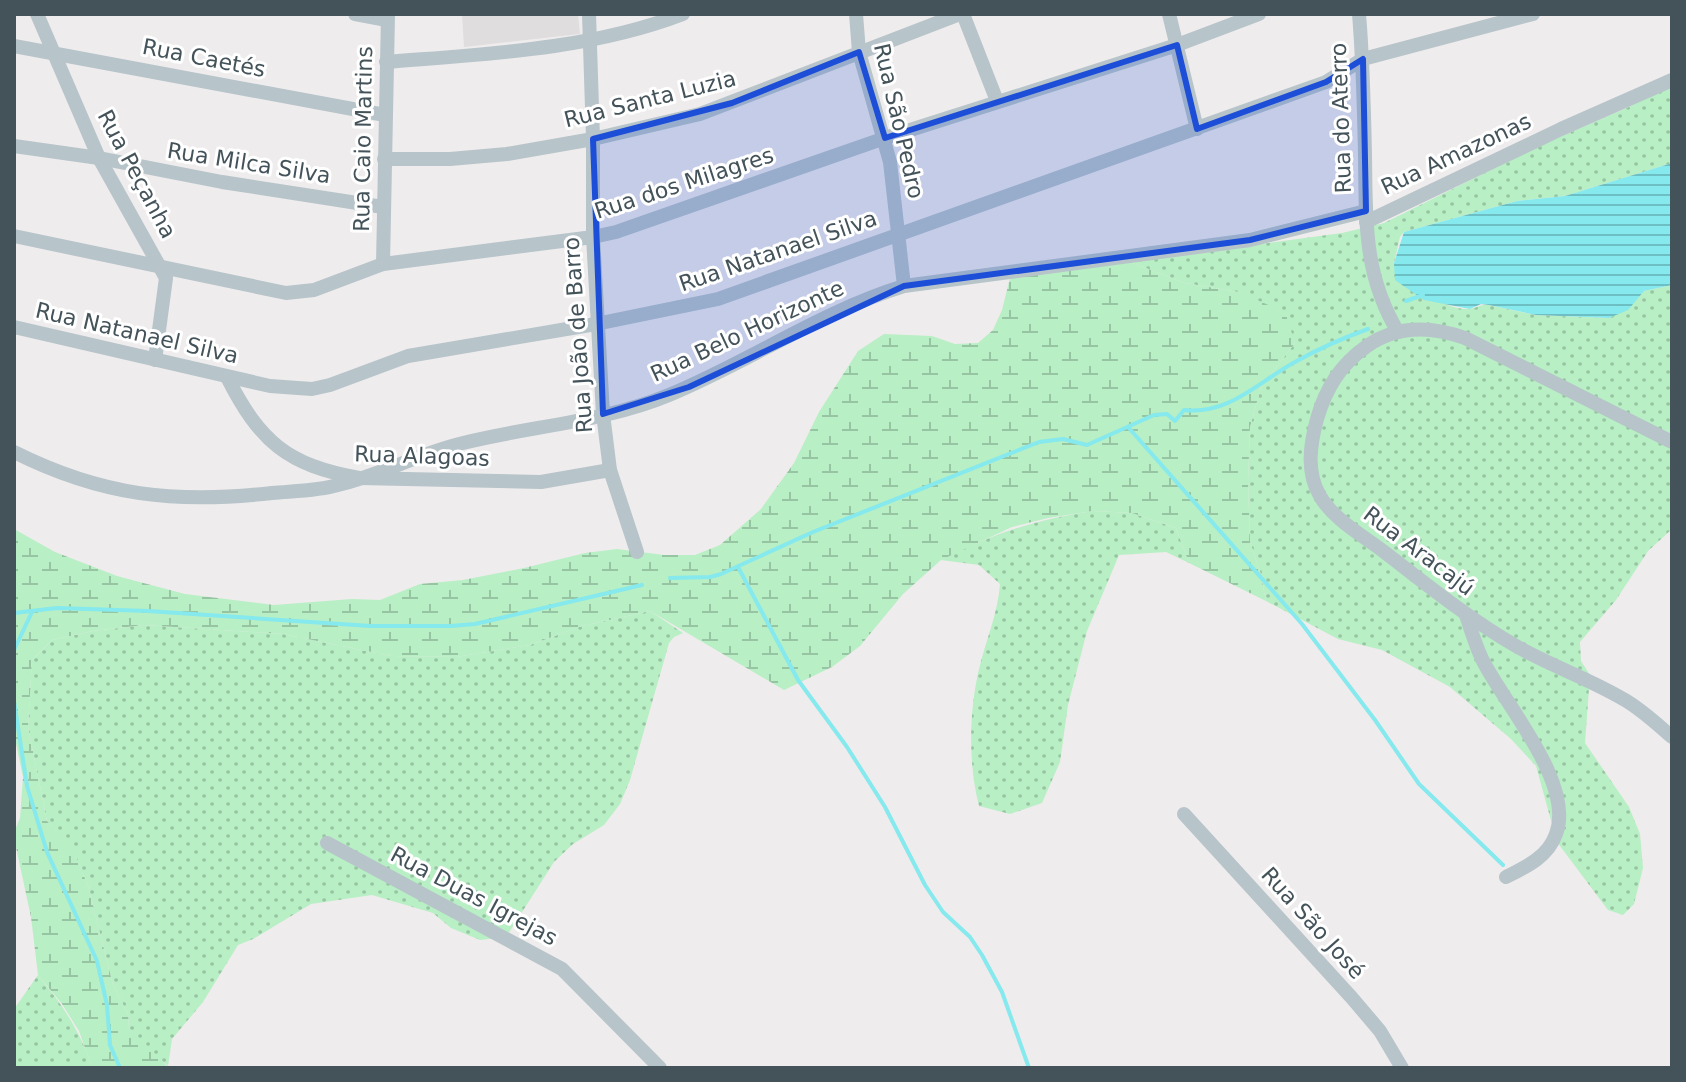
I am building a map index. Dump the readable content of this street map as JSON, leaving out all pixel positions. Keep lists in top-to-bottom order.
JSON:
{
  "streets": {
    "street": [
      "Rua Caetés",
      "Rua Santa Luzia",
      "Rua do Aterro",
      "Rua São Pedro",
      "Rua Caio Martins",
      "Rua Amazonas",
      "Rua Milca Silva",
      "Rua Peçanha",
      "Rua dos Milagres",
      "Rua Natanael Silva",
      "Rua Belo Horizonte",
      "Rua João de Barro",
      "Rua Alagoas",
      "Rua Aracajú",
      "Rua Duas Igrejas",
      "Rua São José"
    ]
  },
  "crossings": [
    ["Rua Caetés", "Rua Caio Martins"],
    ["Rua Caetés", "Rua Peçanha"],
    ["Rua Santa Luzia", "Rua São Pedro"],
    ["Rua Santa Luzia", "Rua Caio Martins"],
    ["Rua Santa Luzia", "Rua João de Barro"],
    ["Rua do Aterro", "Rua Amazonas"],
    ["Rua do Aterro", "Rua Natanael Silva"],
    ["Rua do Aterro", "Rua Belo Horizonte"],
    ["Rua São Pedro", "Rua dos Milagres"],
    ["Rua São Pedro", "Rua Natanael Silva"],
    ["Rua São Pedro", "Rua Belo Horizonte"],
    ["Rua Caio Martins", "Rua Milca Silva"],
    ["Rua Caio Martins", "Rua dos Milagres"],
    ["Rua Amazonas", "Rua Belo Horizonte"],
    ["Rua Amazonas", "Rua Aracajú"],
    ["Rua Milca Silva", "Rua Peçanha"],
    ["Rua Peçanha", "Rua dos Milagres"],
    ["Rua Peçanha", "Rua Natanael Silva"],
    ["Rua dos Milagres", "Rua João de Barro"],
    ["Rua Natanael Silva", "Rua João de Barro"],
    ["Rua Natanael Silva", "Rua Alagoas"],
    ["Rua Belo Horizonte", "Rua João de Barro"],
    ["Rua Belo Horizonte", "Rua Alagoas"],
    ["Rua João de Barro", "Rua Alagoas"]
  ]
}
